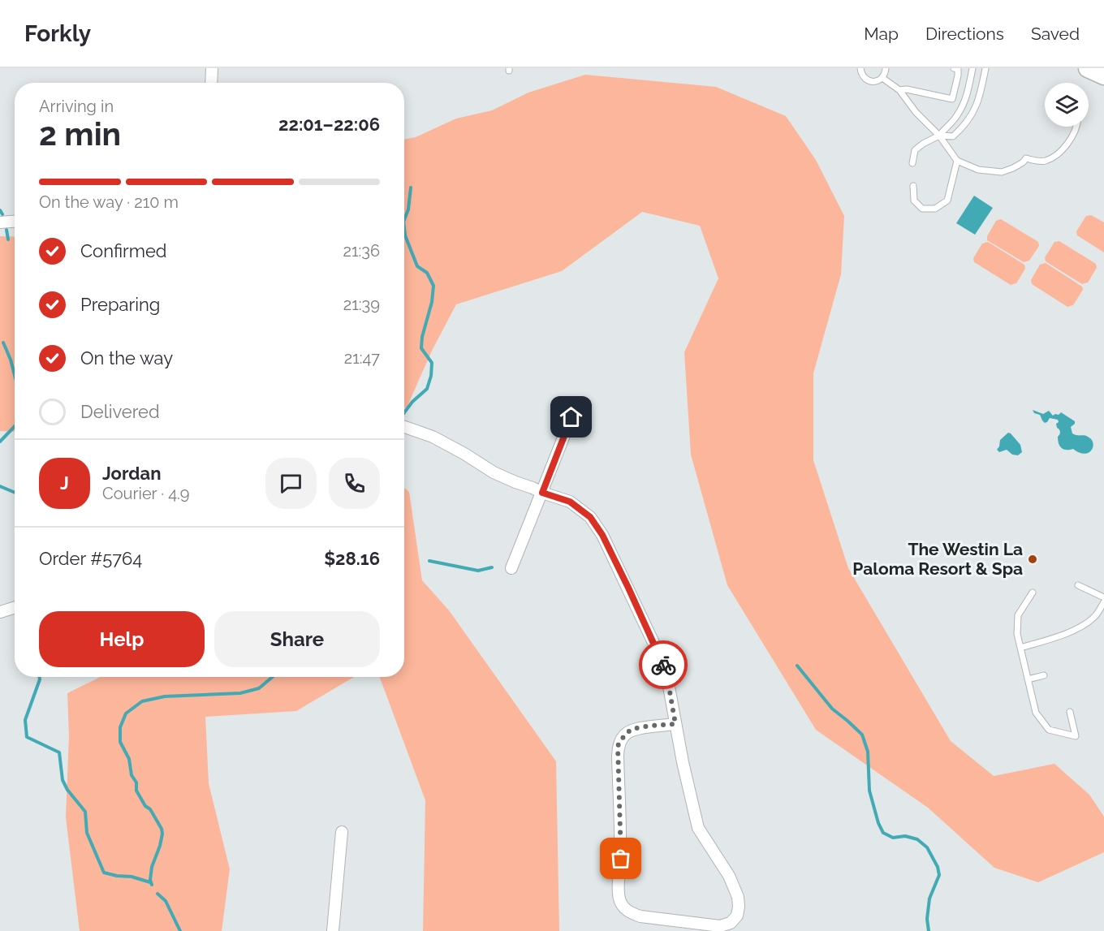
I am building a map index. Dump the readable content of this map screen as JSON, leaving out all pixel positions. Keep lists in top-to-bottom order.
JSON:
{
  "places": ["The Westin La Paloma Resort & Spa"],
  "page": {
    "header": "Forkly",
    "nav": ["Map", "Directions", "Saved"],
    "heading": ["2 min", "Arriving in", "22:01–22:06"],
    "panel": [
      "Jordan",
      "Courier · 4.9",
      "Order #5764",
      "$28.16"
    ],
    "bar": "On the way · 210 m",
    "list": [
      ["Confirmed", "21:36"],
      ["Preparing", "21:39"],
      ["On the way", "21:47"],
      "Delivered"
    ],
    "round": "J",
    "buttons": ["Help", "Share"]
  }
}
